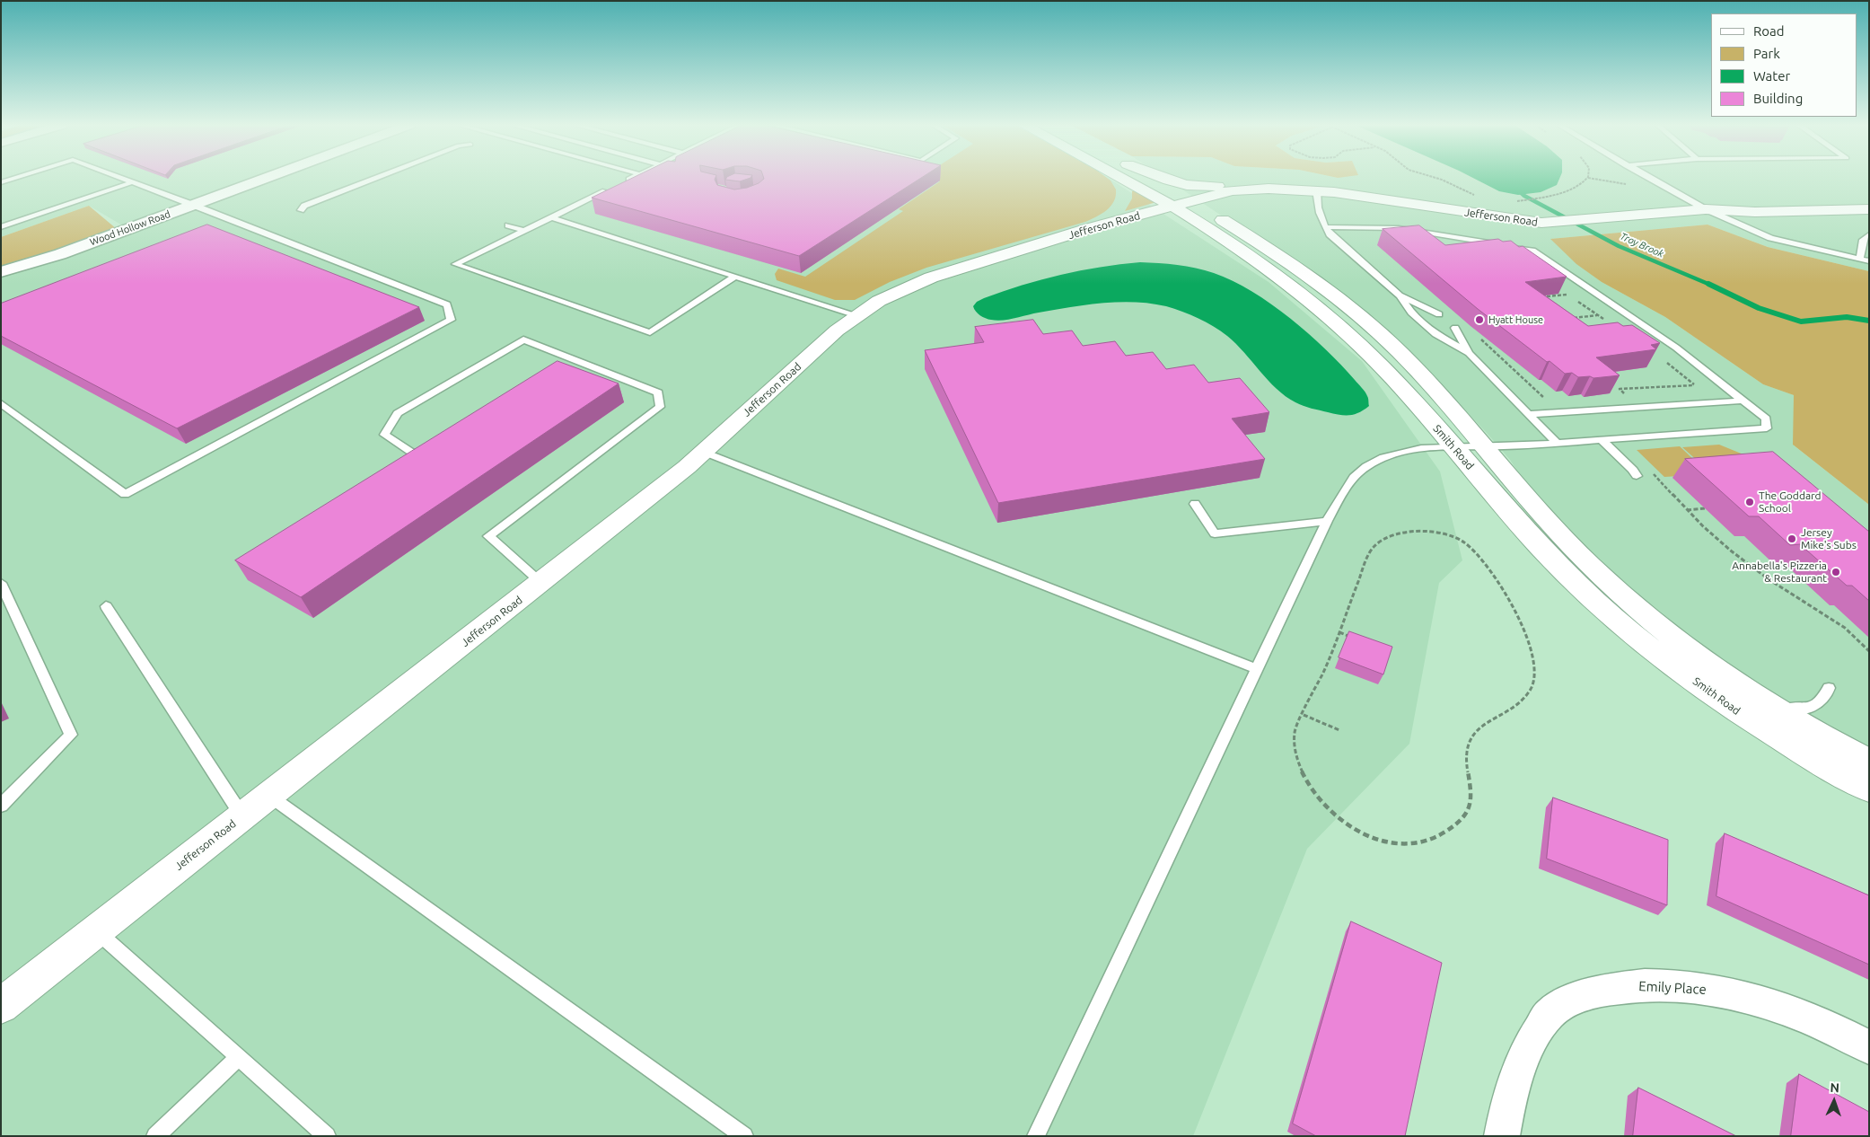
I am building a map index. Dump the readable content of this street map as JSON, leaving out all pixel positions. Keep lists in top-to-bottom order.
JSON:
{
  "streets": {
    "street": [
      "Jefferson Road",
      "Wood Hollow Road",
      "Smith Road",
      "Emily Place"
    ]
  },
  "crossings": [
    ["Jefferson Road", "Smith Road"]
  ],
  "water": ["Troy Brook"],
  "places": [
    "Hyatt House",
    "The Goddard School",
    "Jersey Mike's Subs",
    "Annabella's Pizzeria & Restaurant"
  ],
  "legend": [
    "Road",
    "Park",
    "Water",
    "Building"
  ],
  "north": "top"
}
